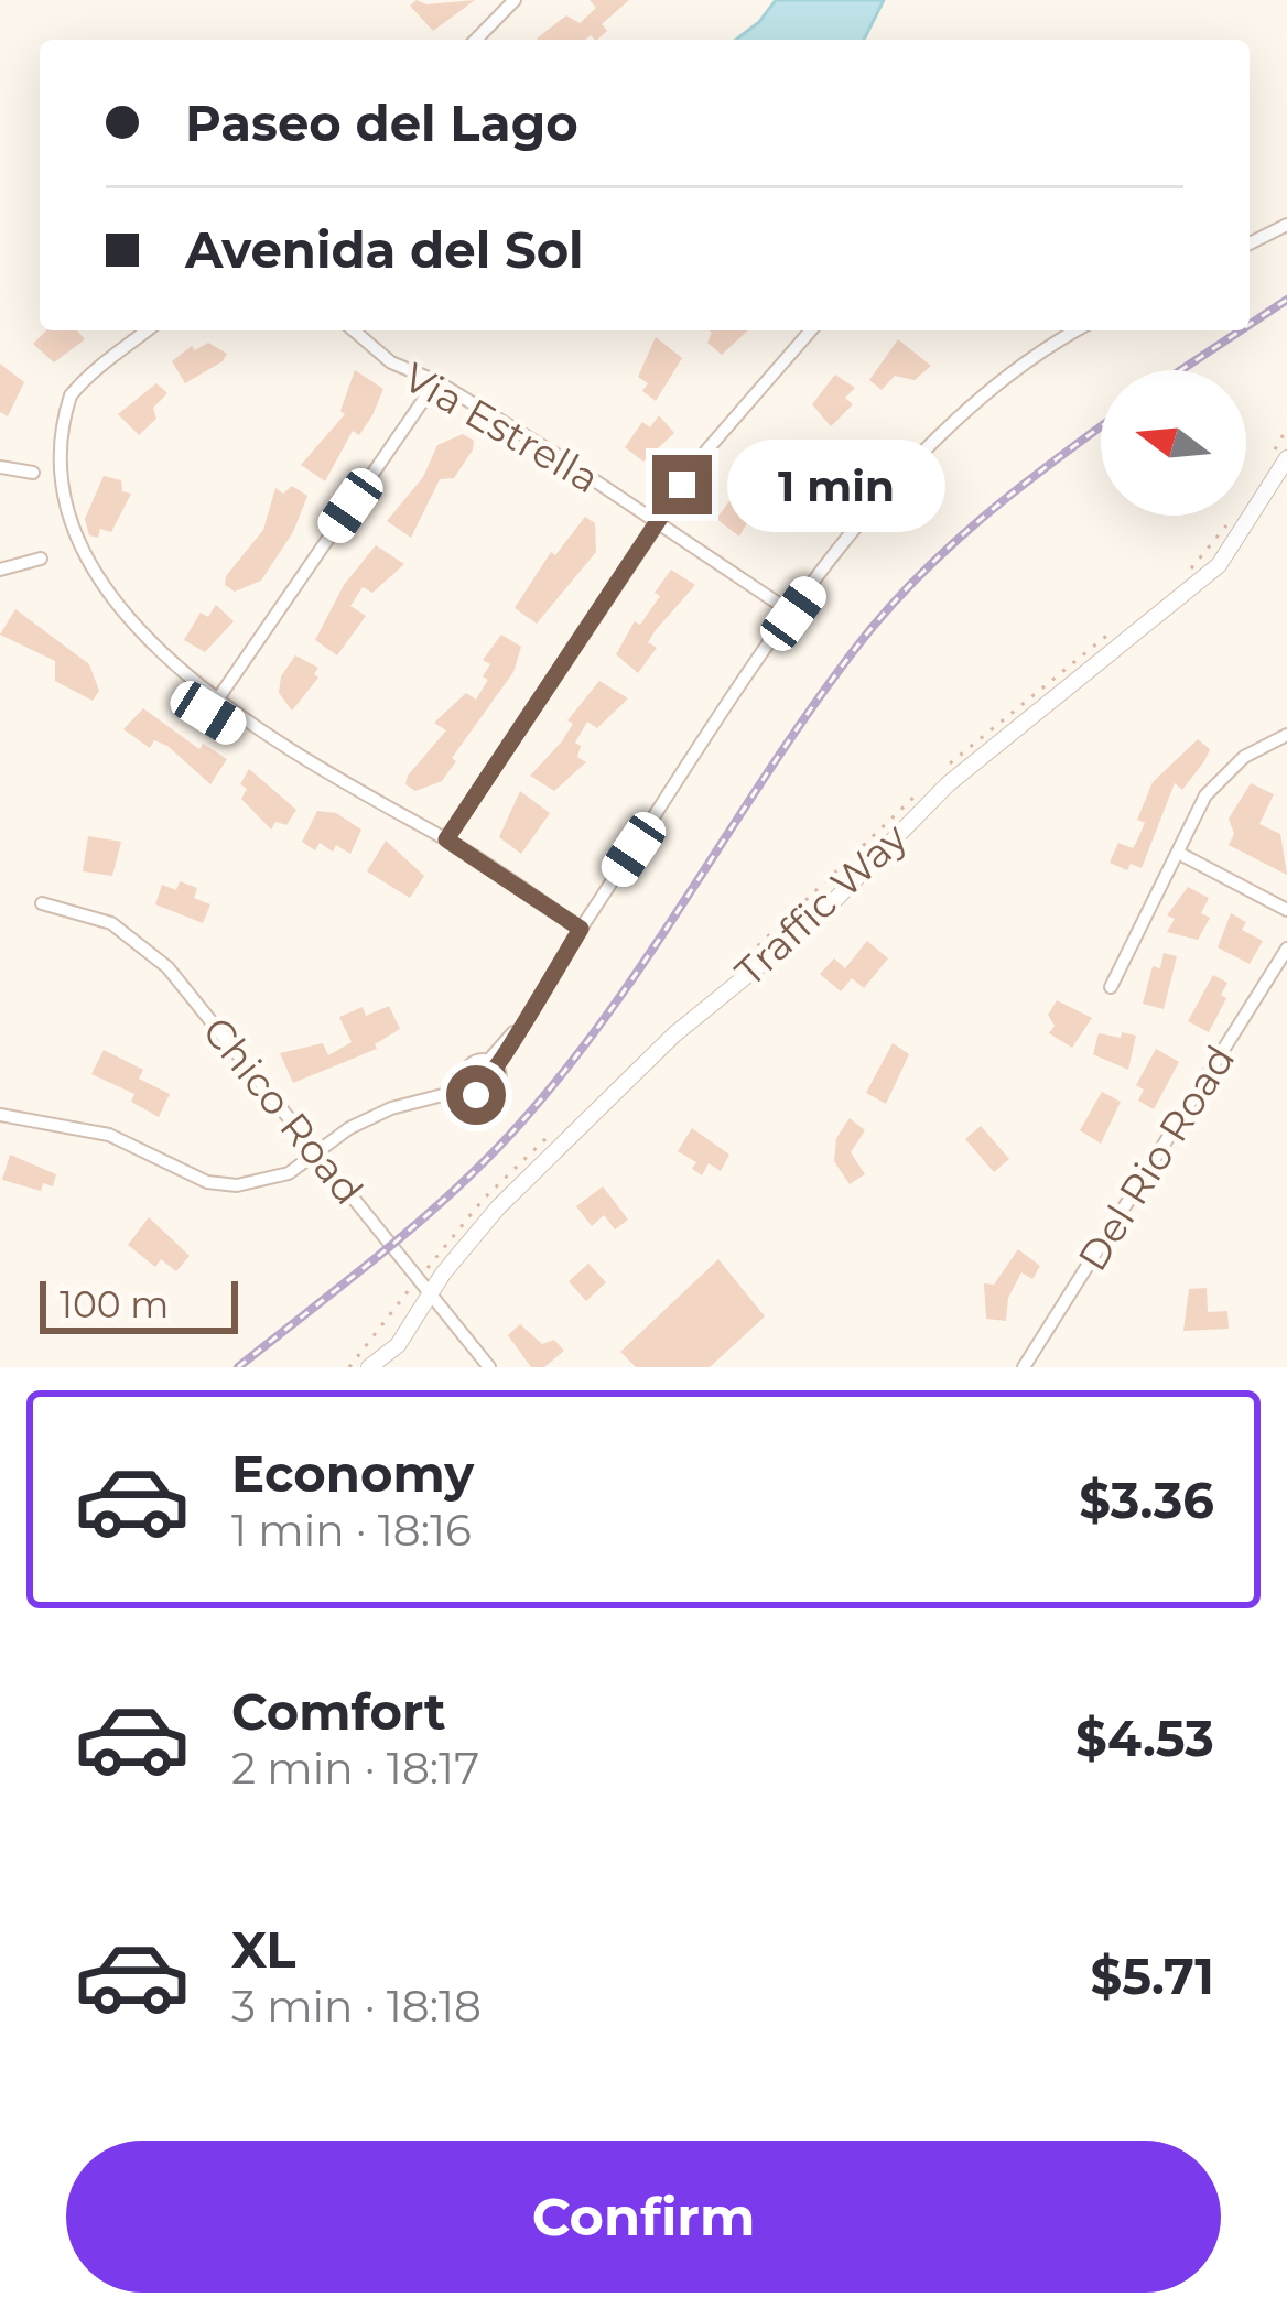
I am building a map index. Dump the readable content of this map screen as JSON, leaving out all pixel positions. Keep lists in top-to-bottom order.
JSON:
{
  "streets": {
    "street": [
      "Via Estrella",
      "Traffic Way",
      "Chico Road",
      "Del Rio Road"
    ]
  },
  "crossings": [
    ["Traffic Way", "Chico Road"]
  ],
  "scale_bar": "100 m",
  "north": "left",
  "page": {
    "banner": ["Paseo del Lago", "Avenida del Sol"],
    "bubble": "1 min",
    "scale": "100 m",
    "list": [
      {
        "name": "Economy",
        "note": "1 min · 18:16",
        "value": "$3.36"
      },
      {
        "name": "Comfort",
        "note": "2 min · 18:17",
        "value": "$4.53"
      },
      {
        "name": "XL",
        "note": "3 min · 18:18",
        "value": "$5.71"
      }
    ],
    "buttons": "Confirm"
  }
}
